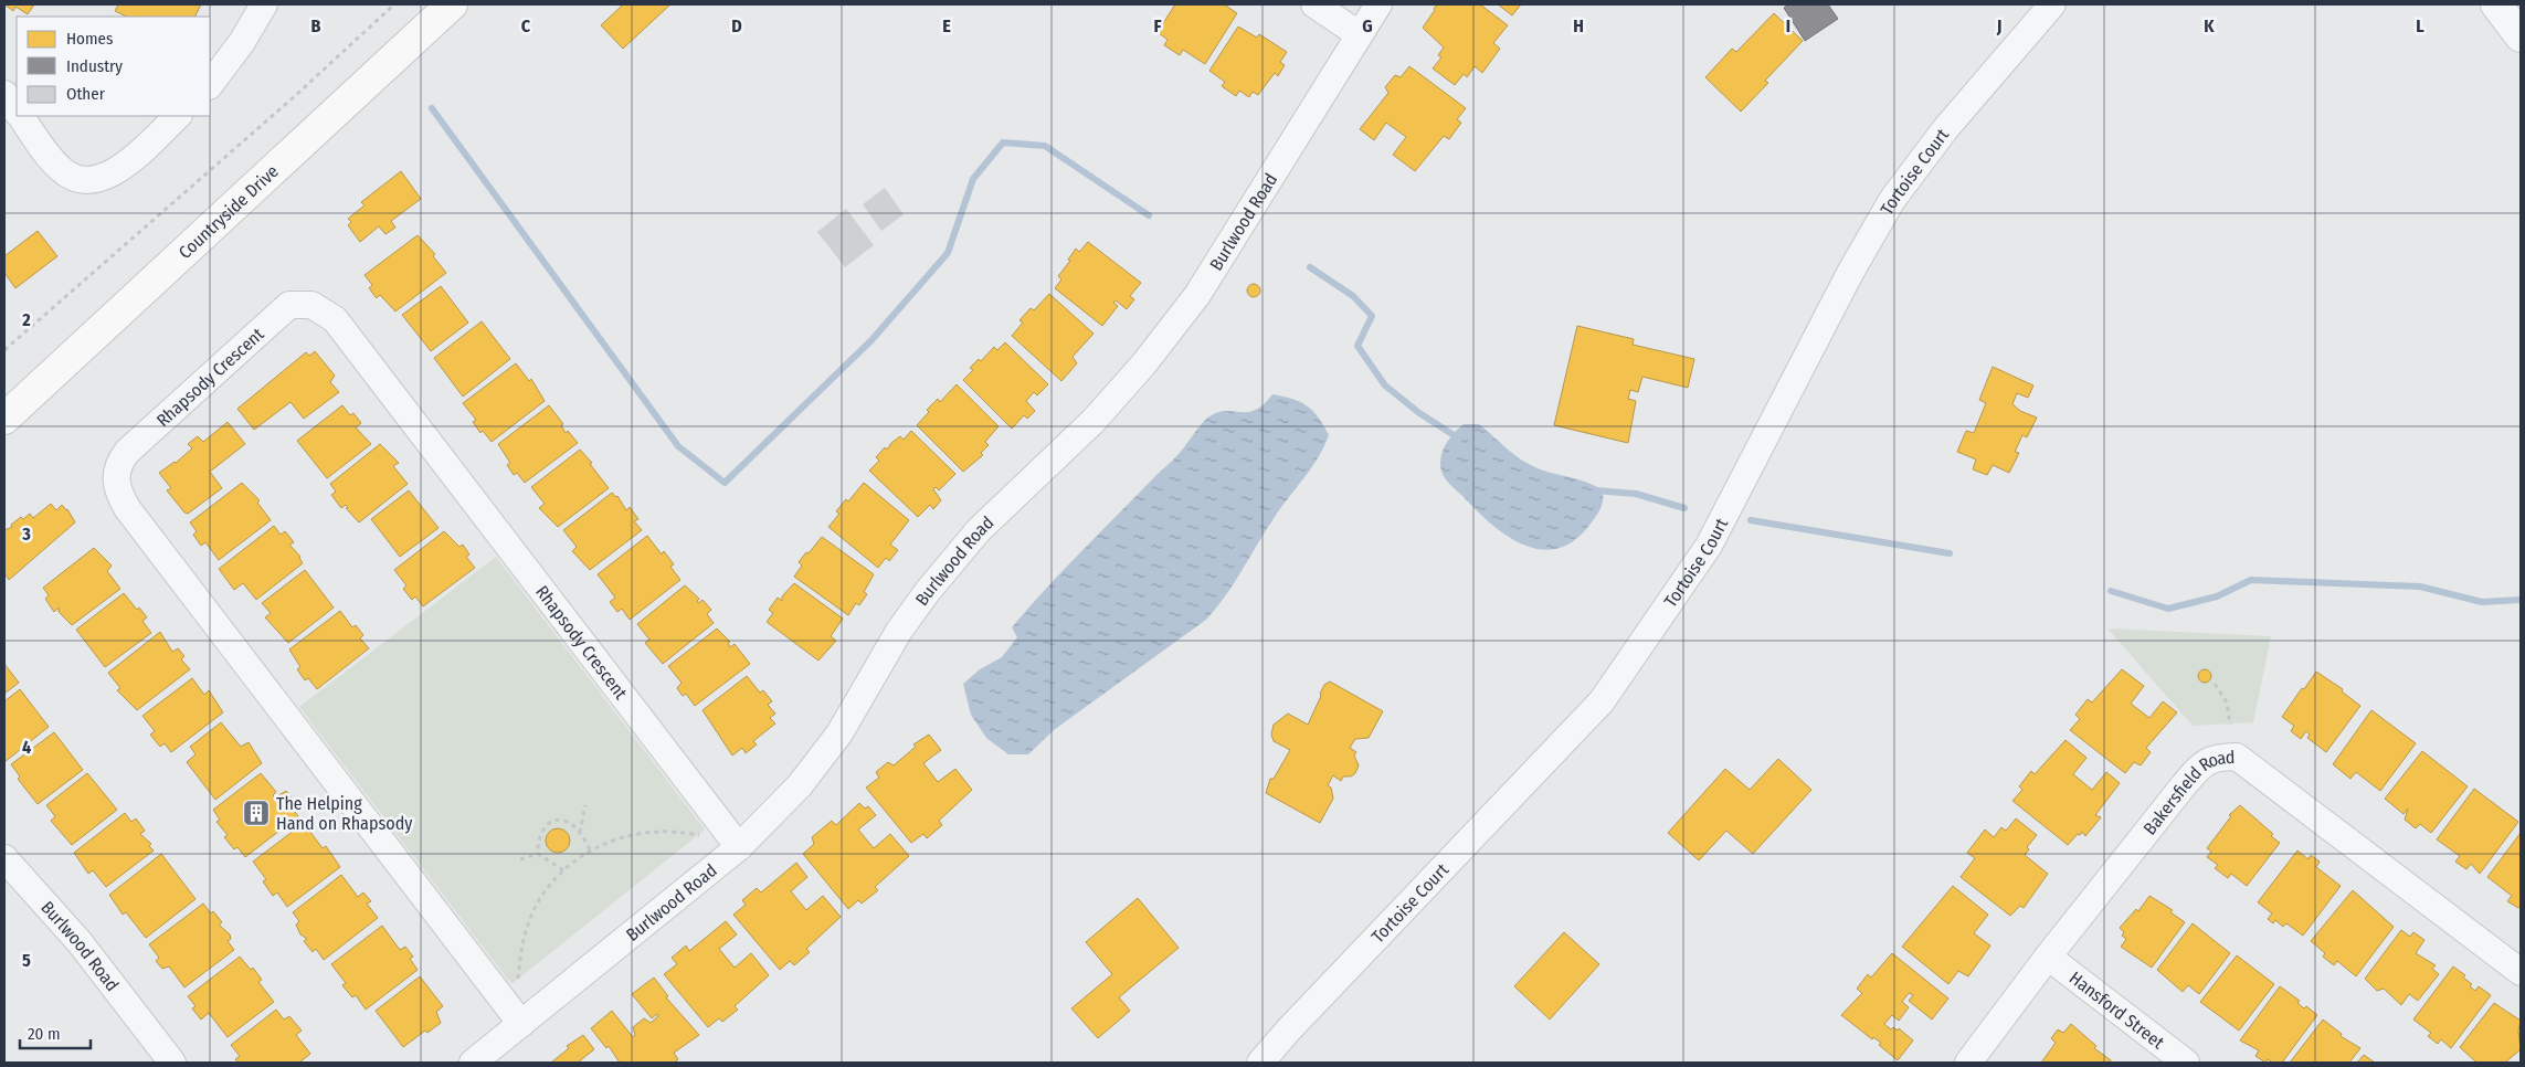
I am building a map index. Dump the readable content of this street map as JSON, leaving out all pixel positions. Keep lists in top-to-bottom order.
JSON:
{
  "streets": {
    "main road": ["Countryside Drive"],
    "street": [
      "Tortoise Court",
      "Burlwood Road",
      "Rhapsody Crescent",
      "Bakersfield Road",
      "Hansford Street"
    ]
  },
  "crossings": [
    ["Burlwood Road", "Rhapsody Crescent"],
    ["Bakersfield Road", "Hansford Street"]
  ],
  "places": {
    "building": ["The Helping Hand on Rhapsody"]
  },
  "legend": ["Homes", "Industry", "Other"],
  "scale_bar": "20 m",
  "grid": {
    "columns": [
      "B",
      "C",
      "D",
      "E",
      "F",
      "G",
      "H",
      "I",
      "J",
      "K",
      "L"
    ],
    "rows": [
      "2",
      "3",
      "4",
      "5"
    ]
  }
}
